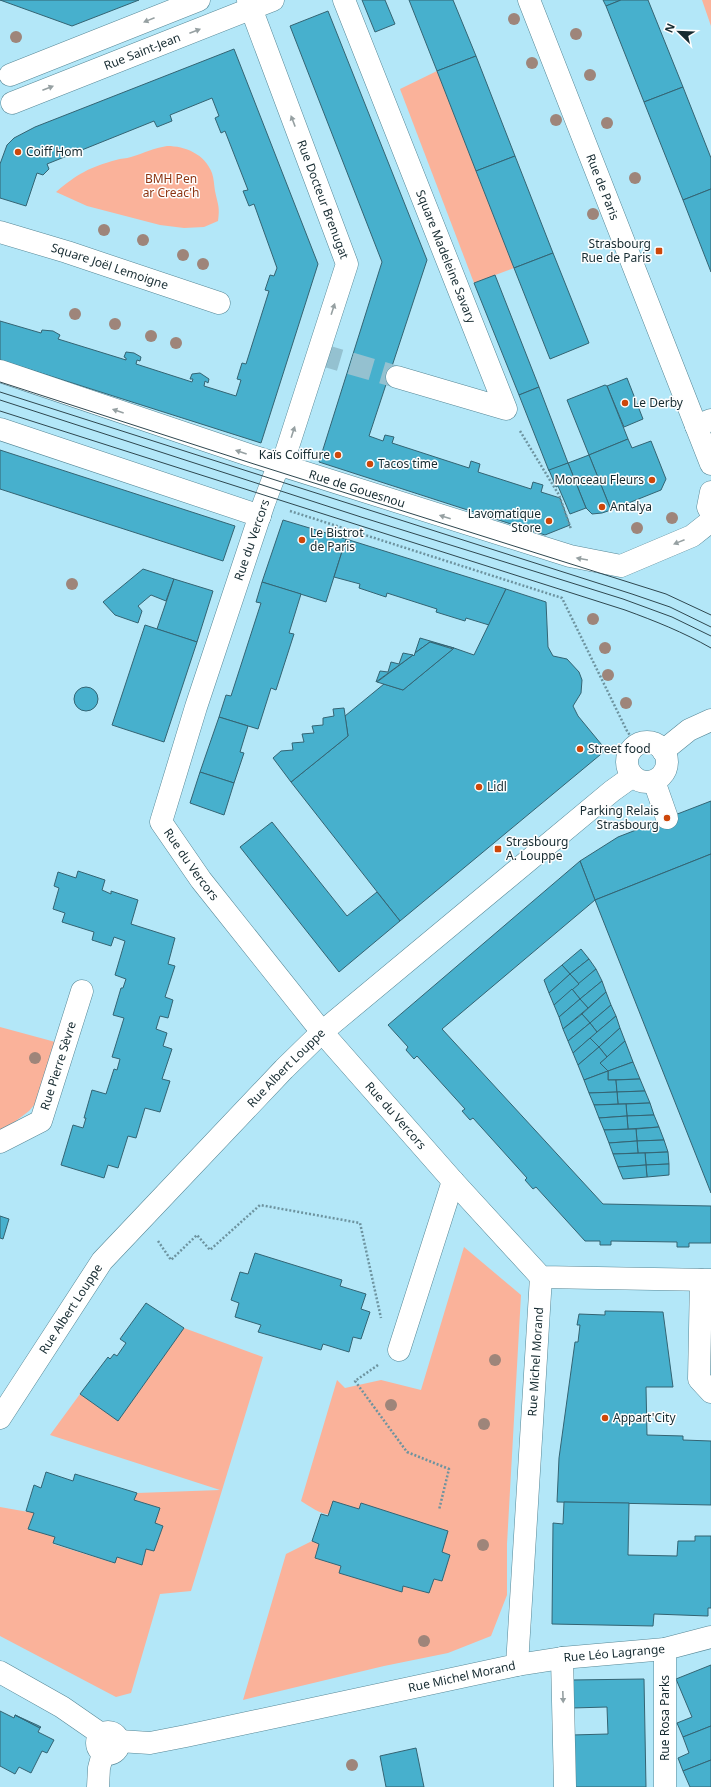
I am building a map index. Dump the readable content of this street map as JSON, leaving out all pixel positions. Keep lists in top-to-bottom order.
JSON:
{
  "streets": {
    "street": [
      "Rue Saint-Jean",
      "Rue de Paris",
      "Rue Docteur Brenugat",
      "Square Madeleine Savary",
      "Square Joël Lemoigne",
      "Rue de Gouesnou",
      "Rue du Vercors",
      "Rue Pierre Sèvre",
      "Rue Albert Louppe",
      "Rue Michel Morand",
      "Rue Léo Lagrange",
      "Rue Rosa Parks"
    ]
  },
  "crossings": [
    ["Rue Saint-Jean", "Rue Docteur Brenugat"],
    ["Rue Docteur Brenugat", "Rue de Gouesnou"],
    ["Rue Docteur Brenugat", "Rue du Vercors"],
    ["Rue de Gouesnou", "Rue du Vercors"],
    ["Rue du Vercors", "Rue Albert Louppe"],
    ["Rue du Vercors", "Rue Michel Morand"],
    ["Rue Michel Morand", "Rue Léo Lagrange"],
    ["Rue Léo Lagrange", "Rue Rosa Parks"]
  ],
  "one_way": ["Rue Docteur Brenugat"],
  "parks": ["BMH Pen ar Creac'h"],
  "places": {
    "other": [
      "Coiff Hom",
      "Le Derby",
      "Kaïs Coiffure",
      "Tacos time",
      "Monceau Fleurs",
      "Antalya",
      "Lavomatique Store",
      "Le Bistrot de Paris",
      "Street food",
      "Lidl",
      "Parking Relais Strasbourg",
      "Appart'City"
    ],
    "transit": ["Strasbourg Rue de Paris", "Strasbourg A. Louppe"]
  },
  "north": "top left"
}
